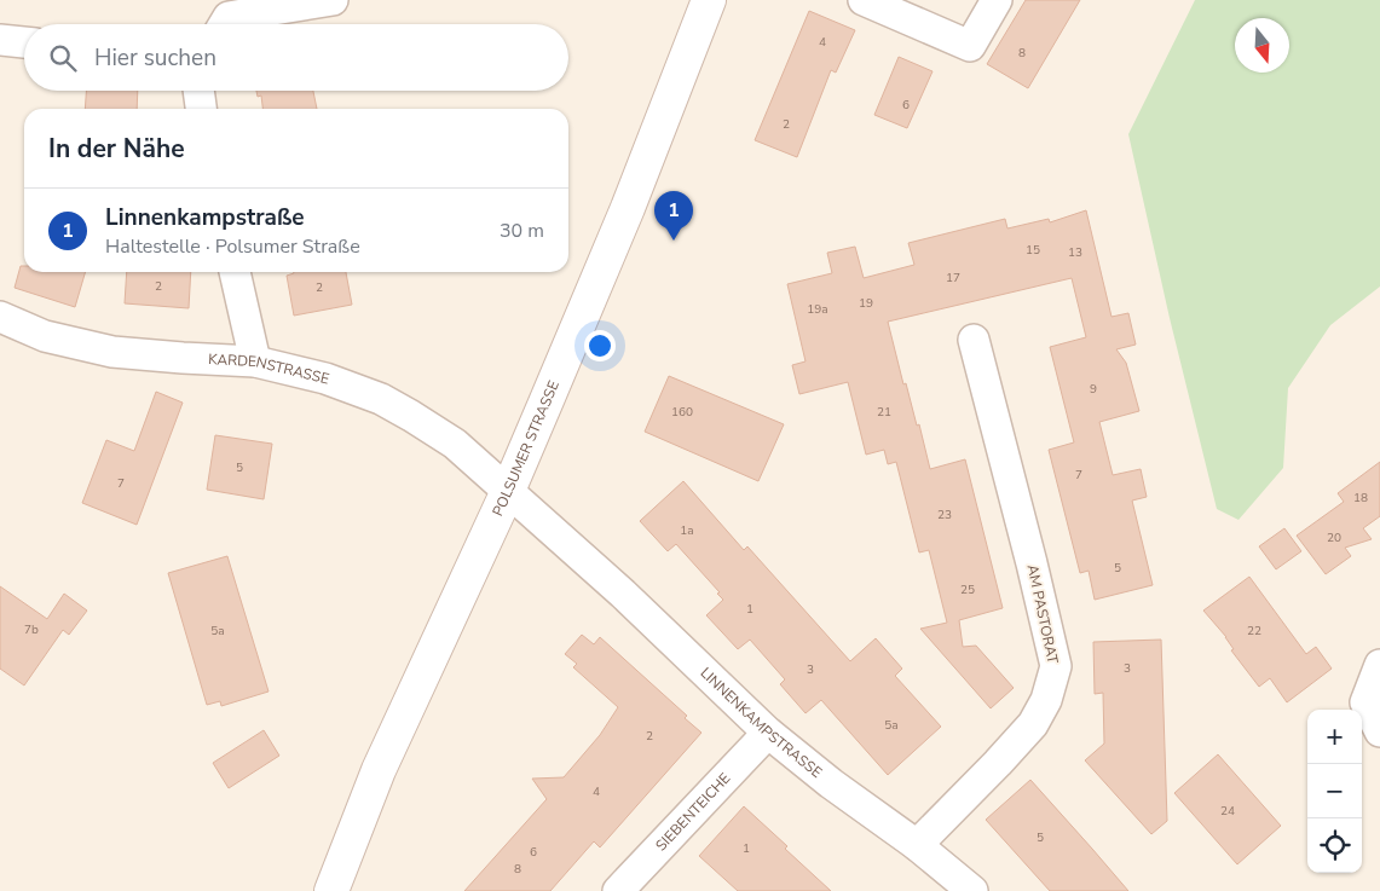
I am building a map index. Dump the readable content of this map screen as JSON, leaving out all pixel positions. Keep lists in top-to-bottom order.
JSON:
{
  "streets": {
    "main road": ["POLSUMER STRASSE"],
    "street": [
      "KARDENSTRASSE",
      "AM PASTORAT",
      "LINNENKAMPSTRASSE",
      "SIEBENTEICHE"
    ]
  },
  "crossings": [
    ["KARDENSTRASSE", "POLSUMER STRASSE"],
    ["KARDENSTRASSE", "LINNENKAMPSTRASSE"],
    ["POLSUMER STRASSE", "LINNENKAMPSTRASSE"],
    ["AM PASTORAT", "LINNENKAMPSTRASSE"],
    ["LINNENKAMPSTRASSE", "SIEBENTEICHE"]
  ],
  "house_numbers": [
    "4",
    "8",
    "6",
    "2",
    "15",
    "13",
    "17",
    "2",
    "2",
    "19",
    "19a",
    "9",
    "160",
    "21",
    "5",
    "7",
    "7",
    "18",
    "23",
    "1a",
    "20",
    "5",
    "25",
    "1",
    "7b",
    "5a",
    "22",
    "3",
    "3",
    "5a",
    "2",
    "4",
    "24",
    "5",
    "1",
    "6",
    "8"
  ],
  "north": "bottom",
  "page": {
    "search": "Hier suchen",
    "heading": "In der Nähe",
    "list": [
      {
        "mark": "1",
        "name": "Linnenkampstraße",
        "note": "Haltestelle · Polsumer Straße",
        "value": "30 m"
      }
    ],
    "pins": "1",
    "map_buttons": ["+", "−"]
  }
}
